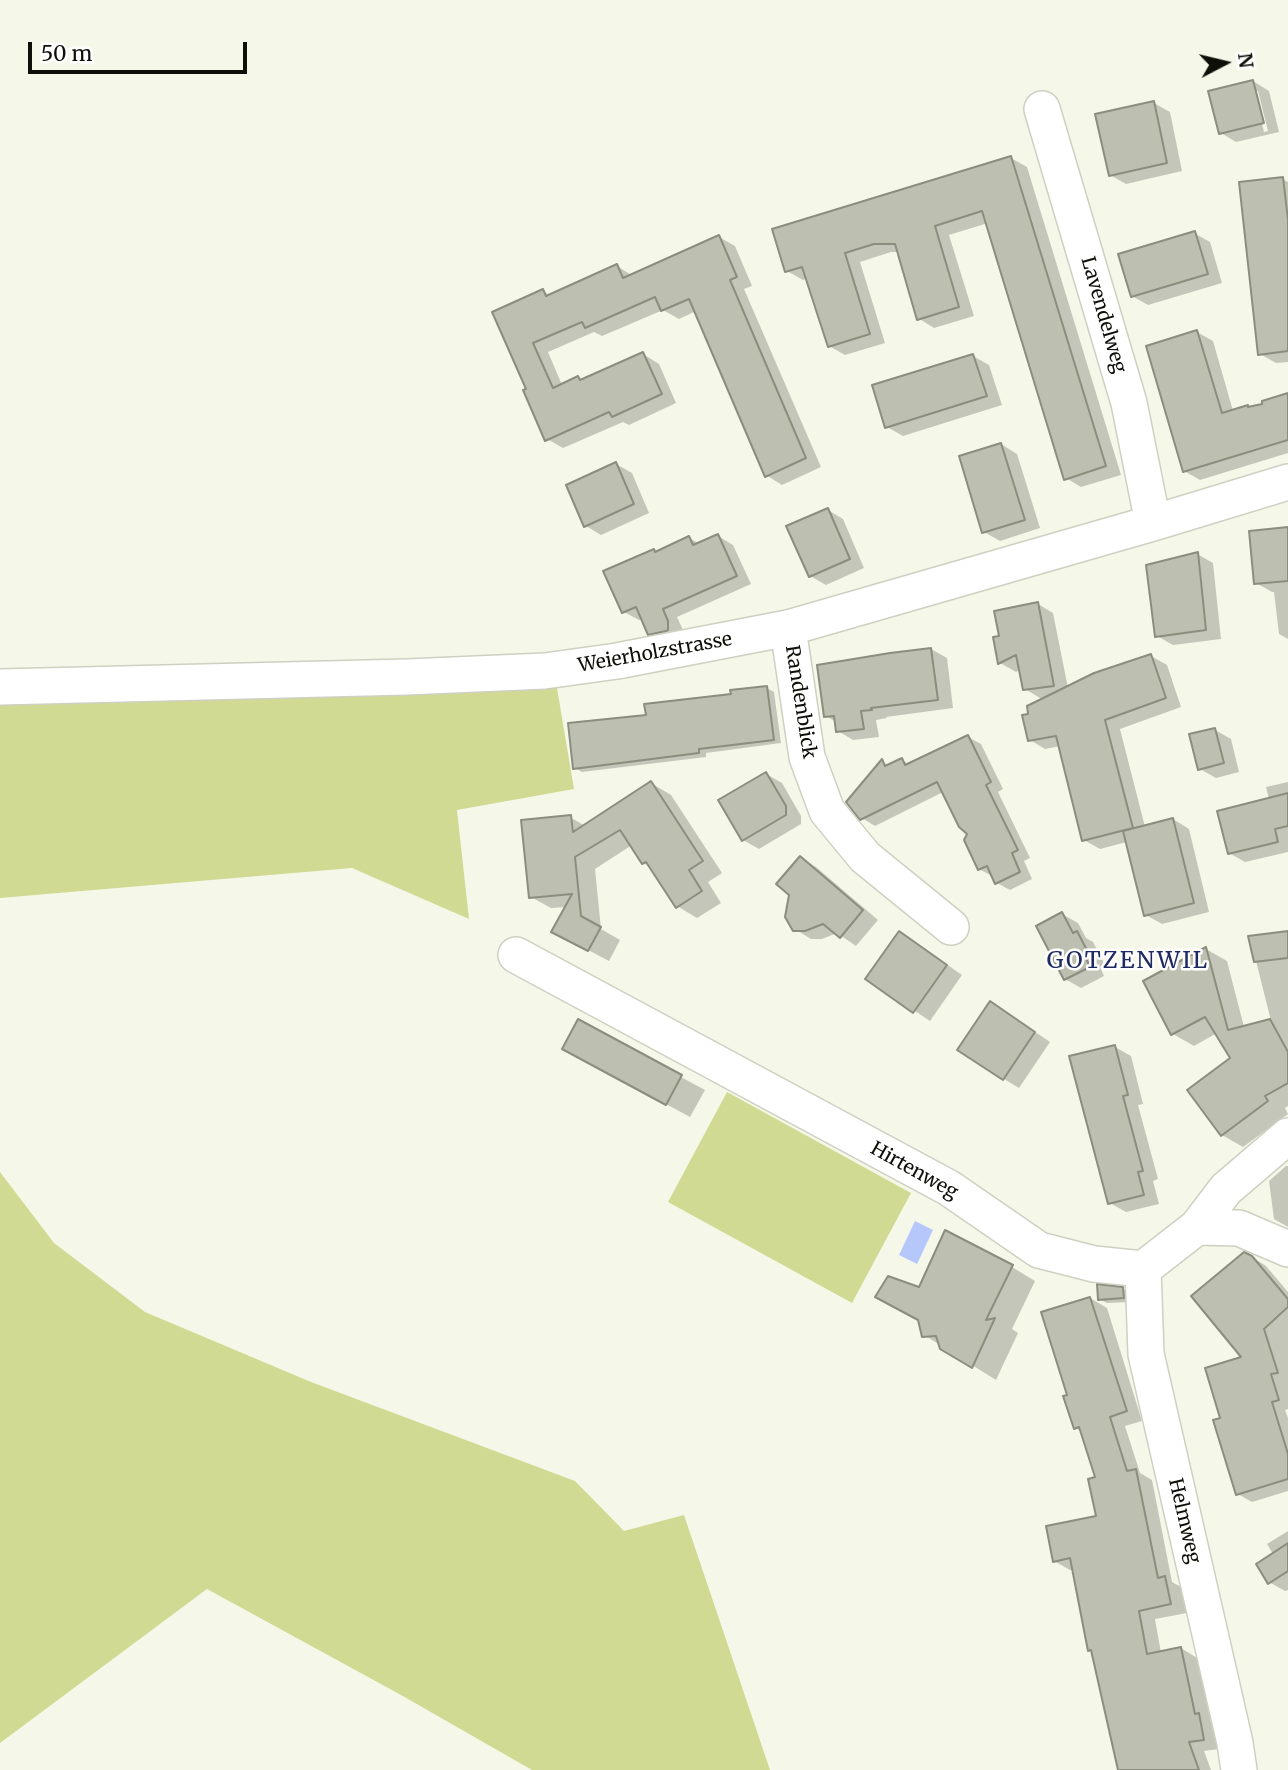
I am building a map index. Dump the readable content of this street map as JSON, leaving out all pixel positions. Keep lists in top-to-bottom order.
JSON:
{
  "streets": {
    "street": [
      "Lavendelweg",
      "Weierholzstrasse",
      "Randenblick",
      "Hirtenweg",
      "Helmweg"
    ]
  },
  "crossings": [
    ["Lavendelweg", "Weierholzstrasse"],
    ["Weierholzstrasse", "Randenblick"],
    ["Hirtenweg", "Helmweg"]
  ],
  "districts": ["GOTZENWIL"],
  "scale_bar": "50 m",
  "north": "right"
}
